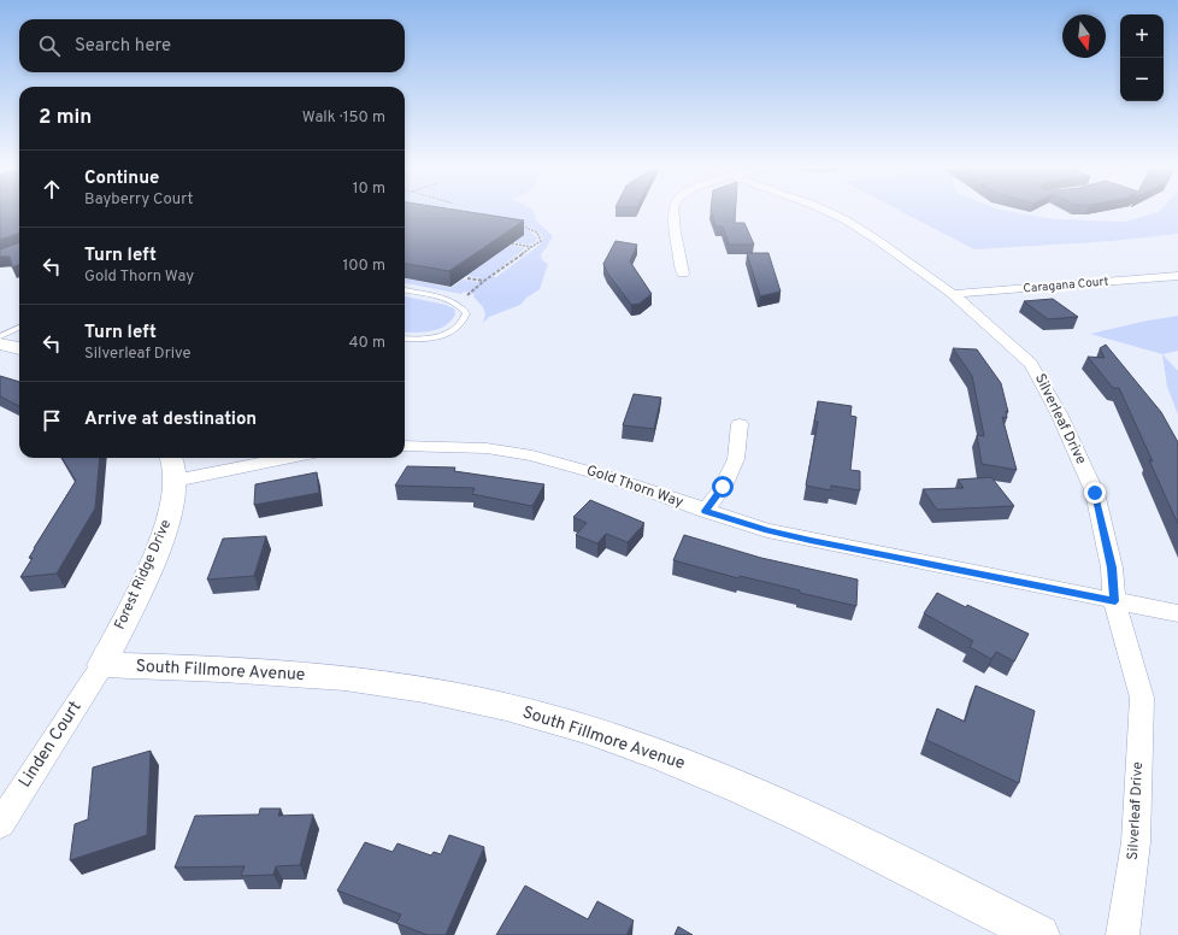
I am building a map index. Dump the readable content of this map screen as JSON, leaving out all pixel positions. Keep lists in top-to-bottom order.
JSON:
{
  "streets": {
    "street": [
      "Caragana Court",
      "Silverleaf Drive",
      "Gold Thorn Way",
      "Forest Ridge Drive",
      "South Fillmore Avenue",
      "Linden Court"
    ]
  },
  "crossings": [
    ["Caragana Court", "Silverleaf Drive"],
    ["Silverleaf Drive", "Gold Thorn Way"],
    ["Forest Ridge Drive", "South Fillmore Avenue"],
    ["Forest Ridge Drive", "Linden Court"],
    ["South Fillmore Avenue", "Linden Court"]
  ],
  "north": "bottom",
  "page": {
    "map_buttons": ["+", "−"],
    "search": "Search here",
    "heading": ["2 min", "Walk · 150 m"],
    "list": [
      ["Continue", "Bayberry Court", "10 m"],
      ["Turn left", "Gold Thorn Way", "100 m"],
      ["Turn left", "Silverleaf Drive", "40 m"],
      "Arrive at destination"
    ]
  }
}
